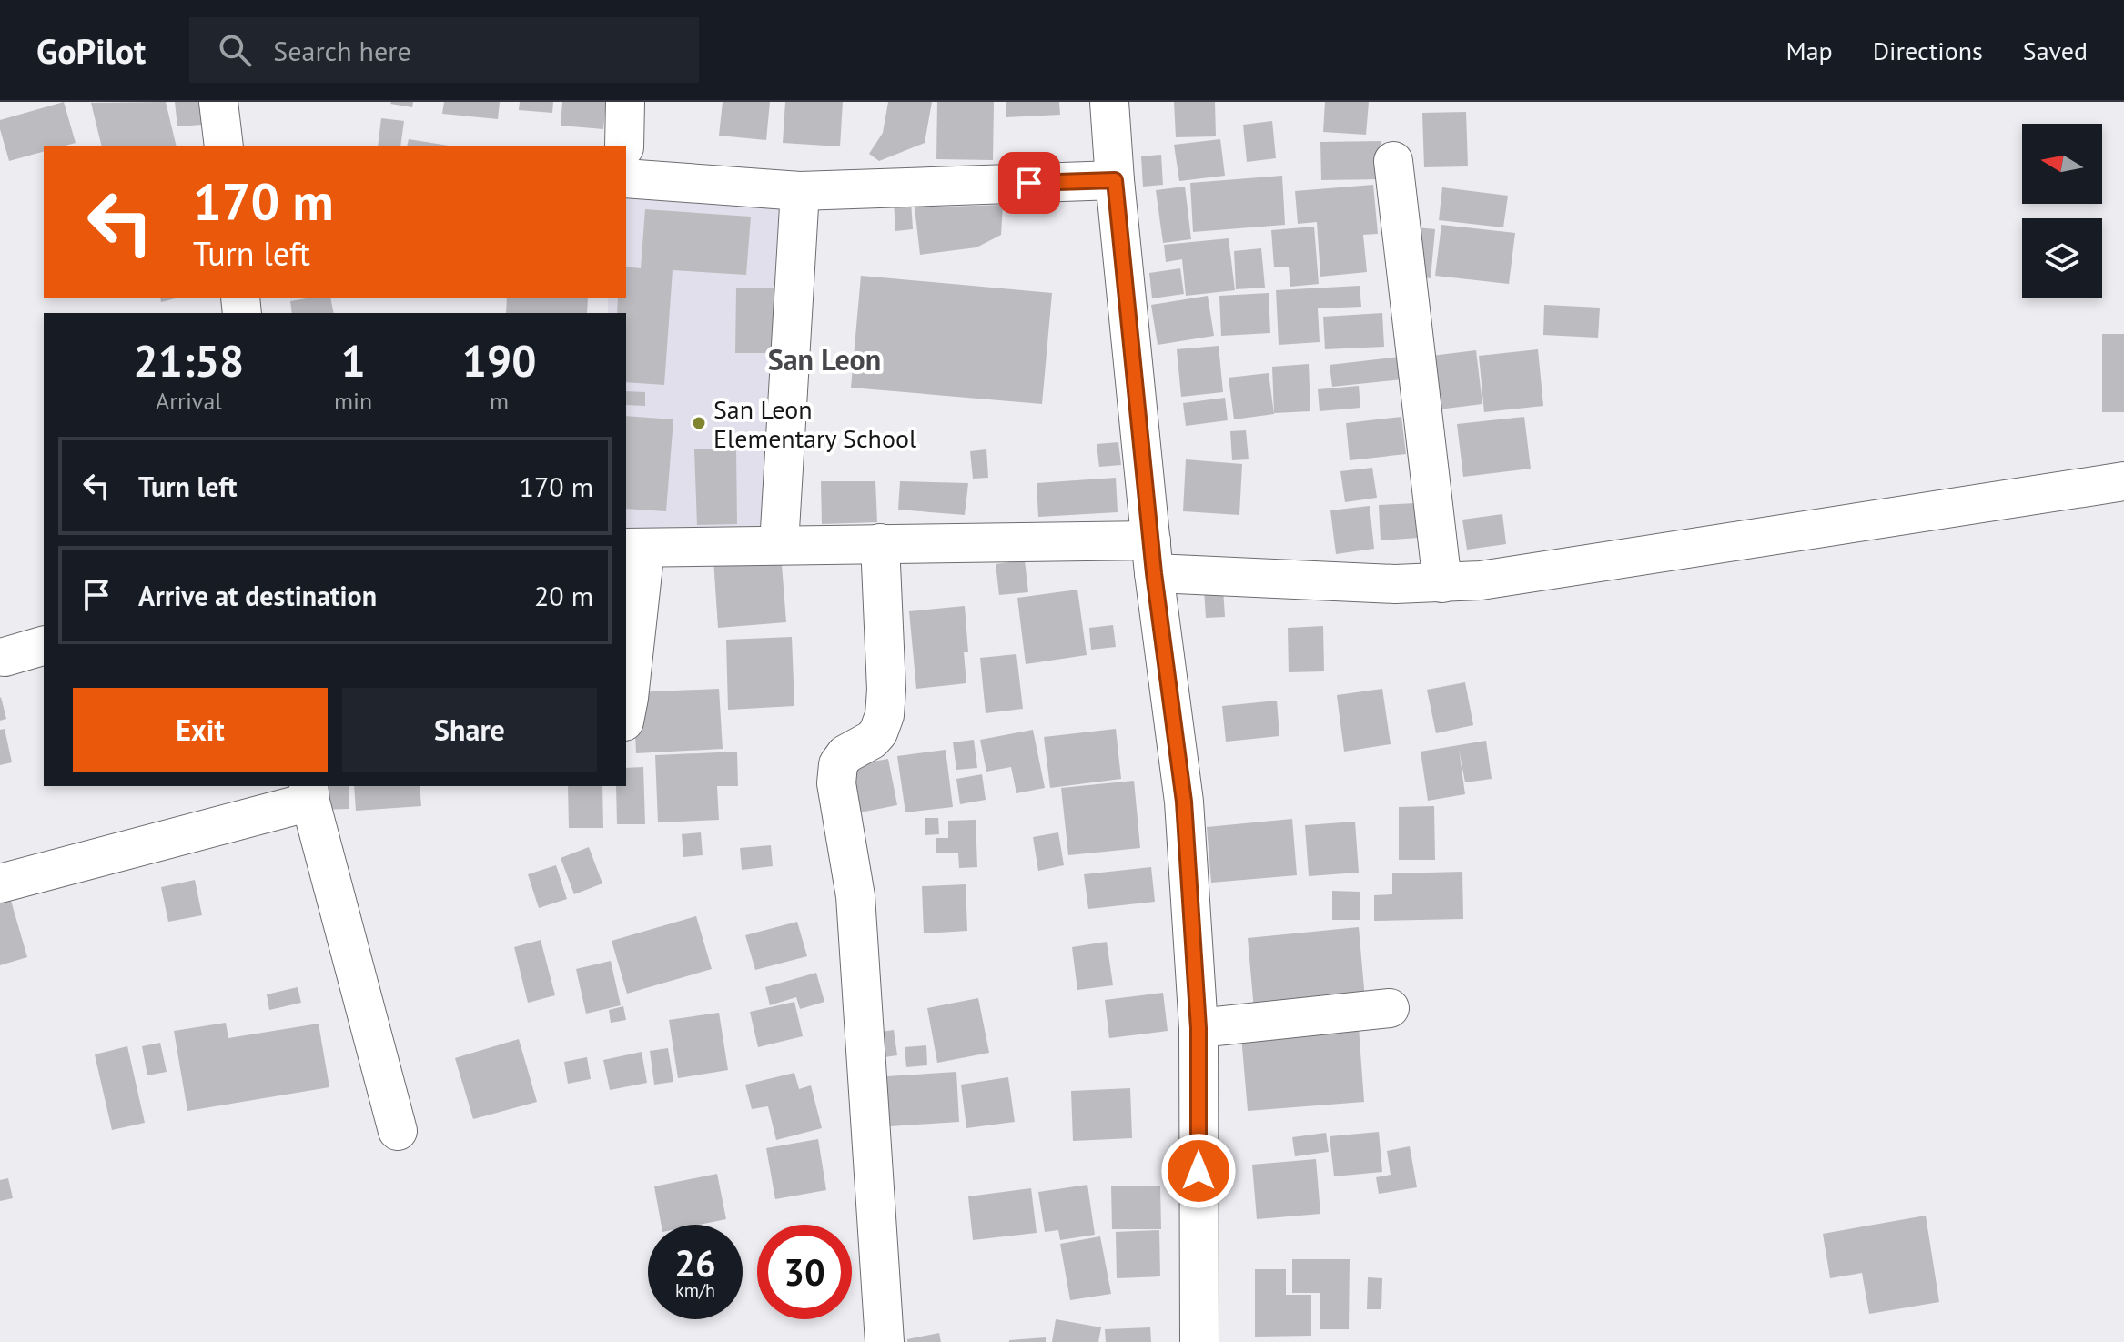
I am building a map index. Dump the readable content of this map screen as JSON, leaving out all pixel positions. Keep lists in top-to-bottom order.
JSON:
{
  "districts": ["San Leon"],
  "places": ["San Leon Elementary School"],
  "north": "left",
  "page": {
    "header": "GoPilot",
    "search": "Search here",
    "nav": ["Map", "Directions", "Saved"],
    "turn": ["170 m", "Turn left"],
    "eta": [
      "21:58",
      "Arrival",
      "1",
      "min",
      "190",
      "m"
    ],
    "list": [
      {
        "name": "Turn left",
        "value": "170 m"
      },
      {
        "name": "Arrive at destination",
        "value": "20 m"
      }
    ],
    "buttons": ["Exit", "Share"],
    "speed": "26 km/h",
    "limit": "30"
  }
}
